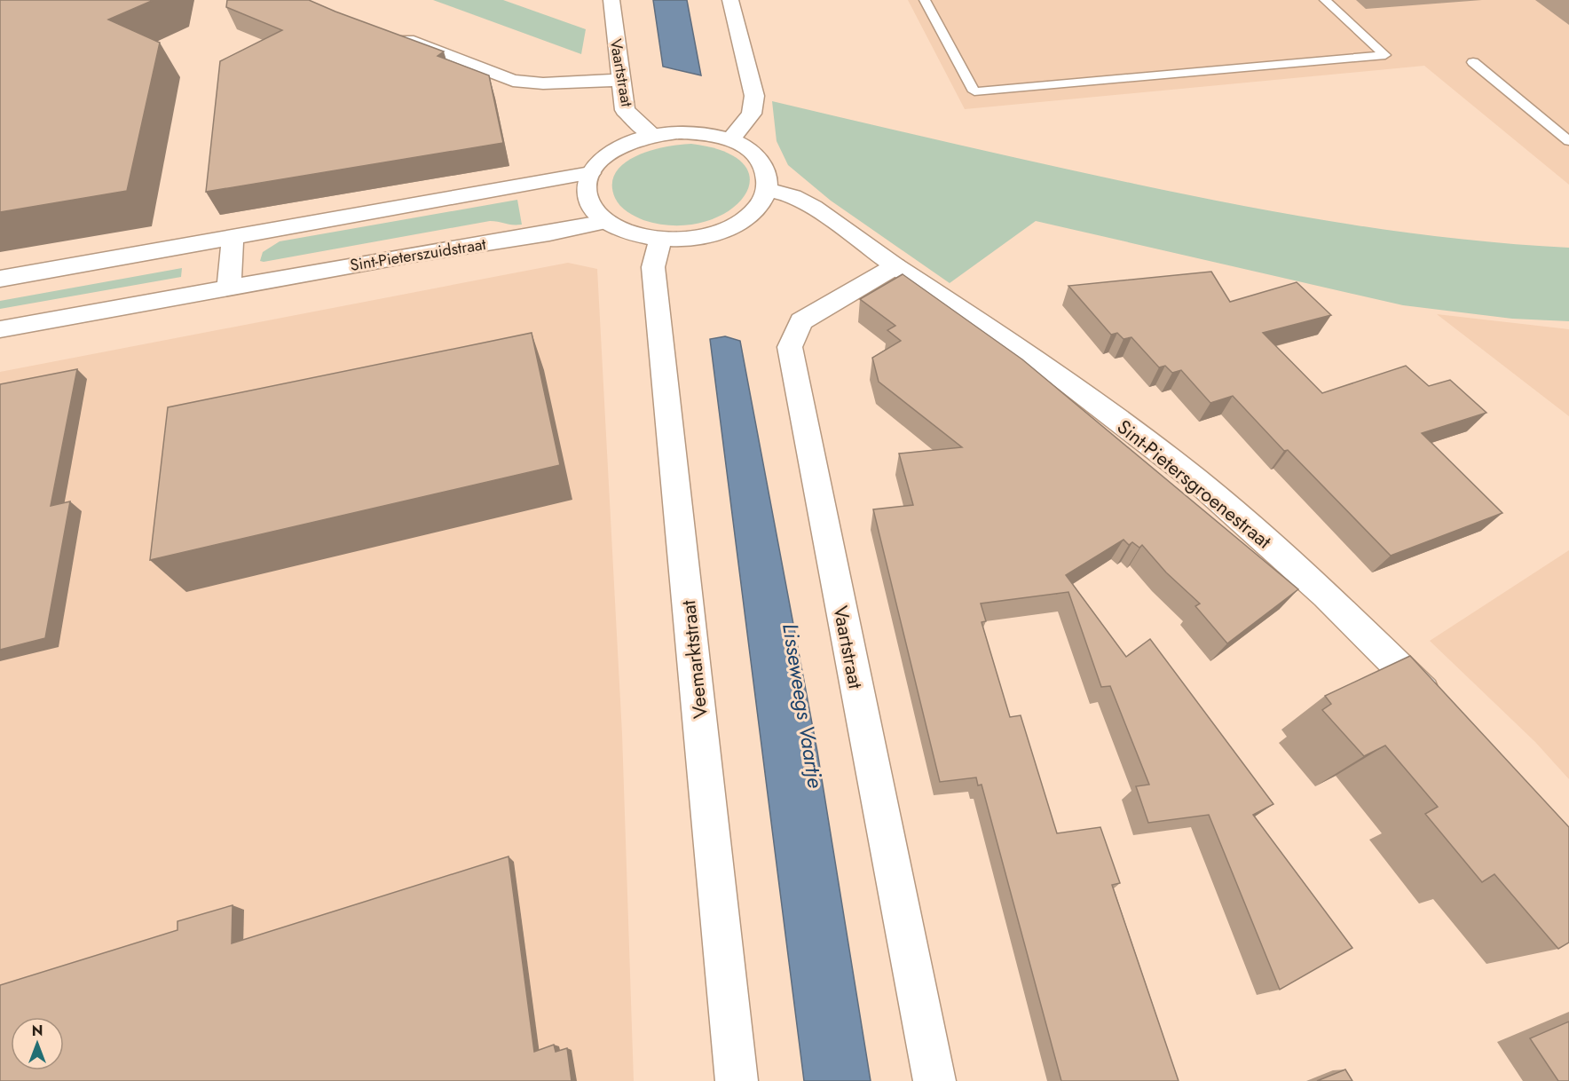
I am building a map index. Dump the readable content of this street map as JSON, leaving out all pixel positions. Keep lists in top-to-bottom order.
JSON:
{
  "streets": {
    "main road": [
      "Vaartstraat",
      "Sint-Pieterszuidstraat",
      "Sint-Pietersgroenestraat",
      "Veemarktstraat"
    ]
  },
  "crossings": [
    ["Vaartstraat", "Sint-Pieterszuidstraat"],
    ["Vaartstraat", "Sint-Pietersgroenestraat"],
    ["Vaartstraat", "Veemarktstraat"],
    ["Sint-Pieterszuidstraat", "Sint-Pietersgroenestraat"],
    ["Sint-Pieterszuidstraat", "Veemarktstraat"],
    ["Sint-Pietersgroenestraat", "Veemarktstraat"]
  ],
  "water": ["Lisseweegs Vaartje"],
  "north": "top"
}
